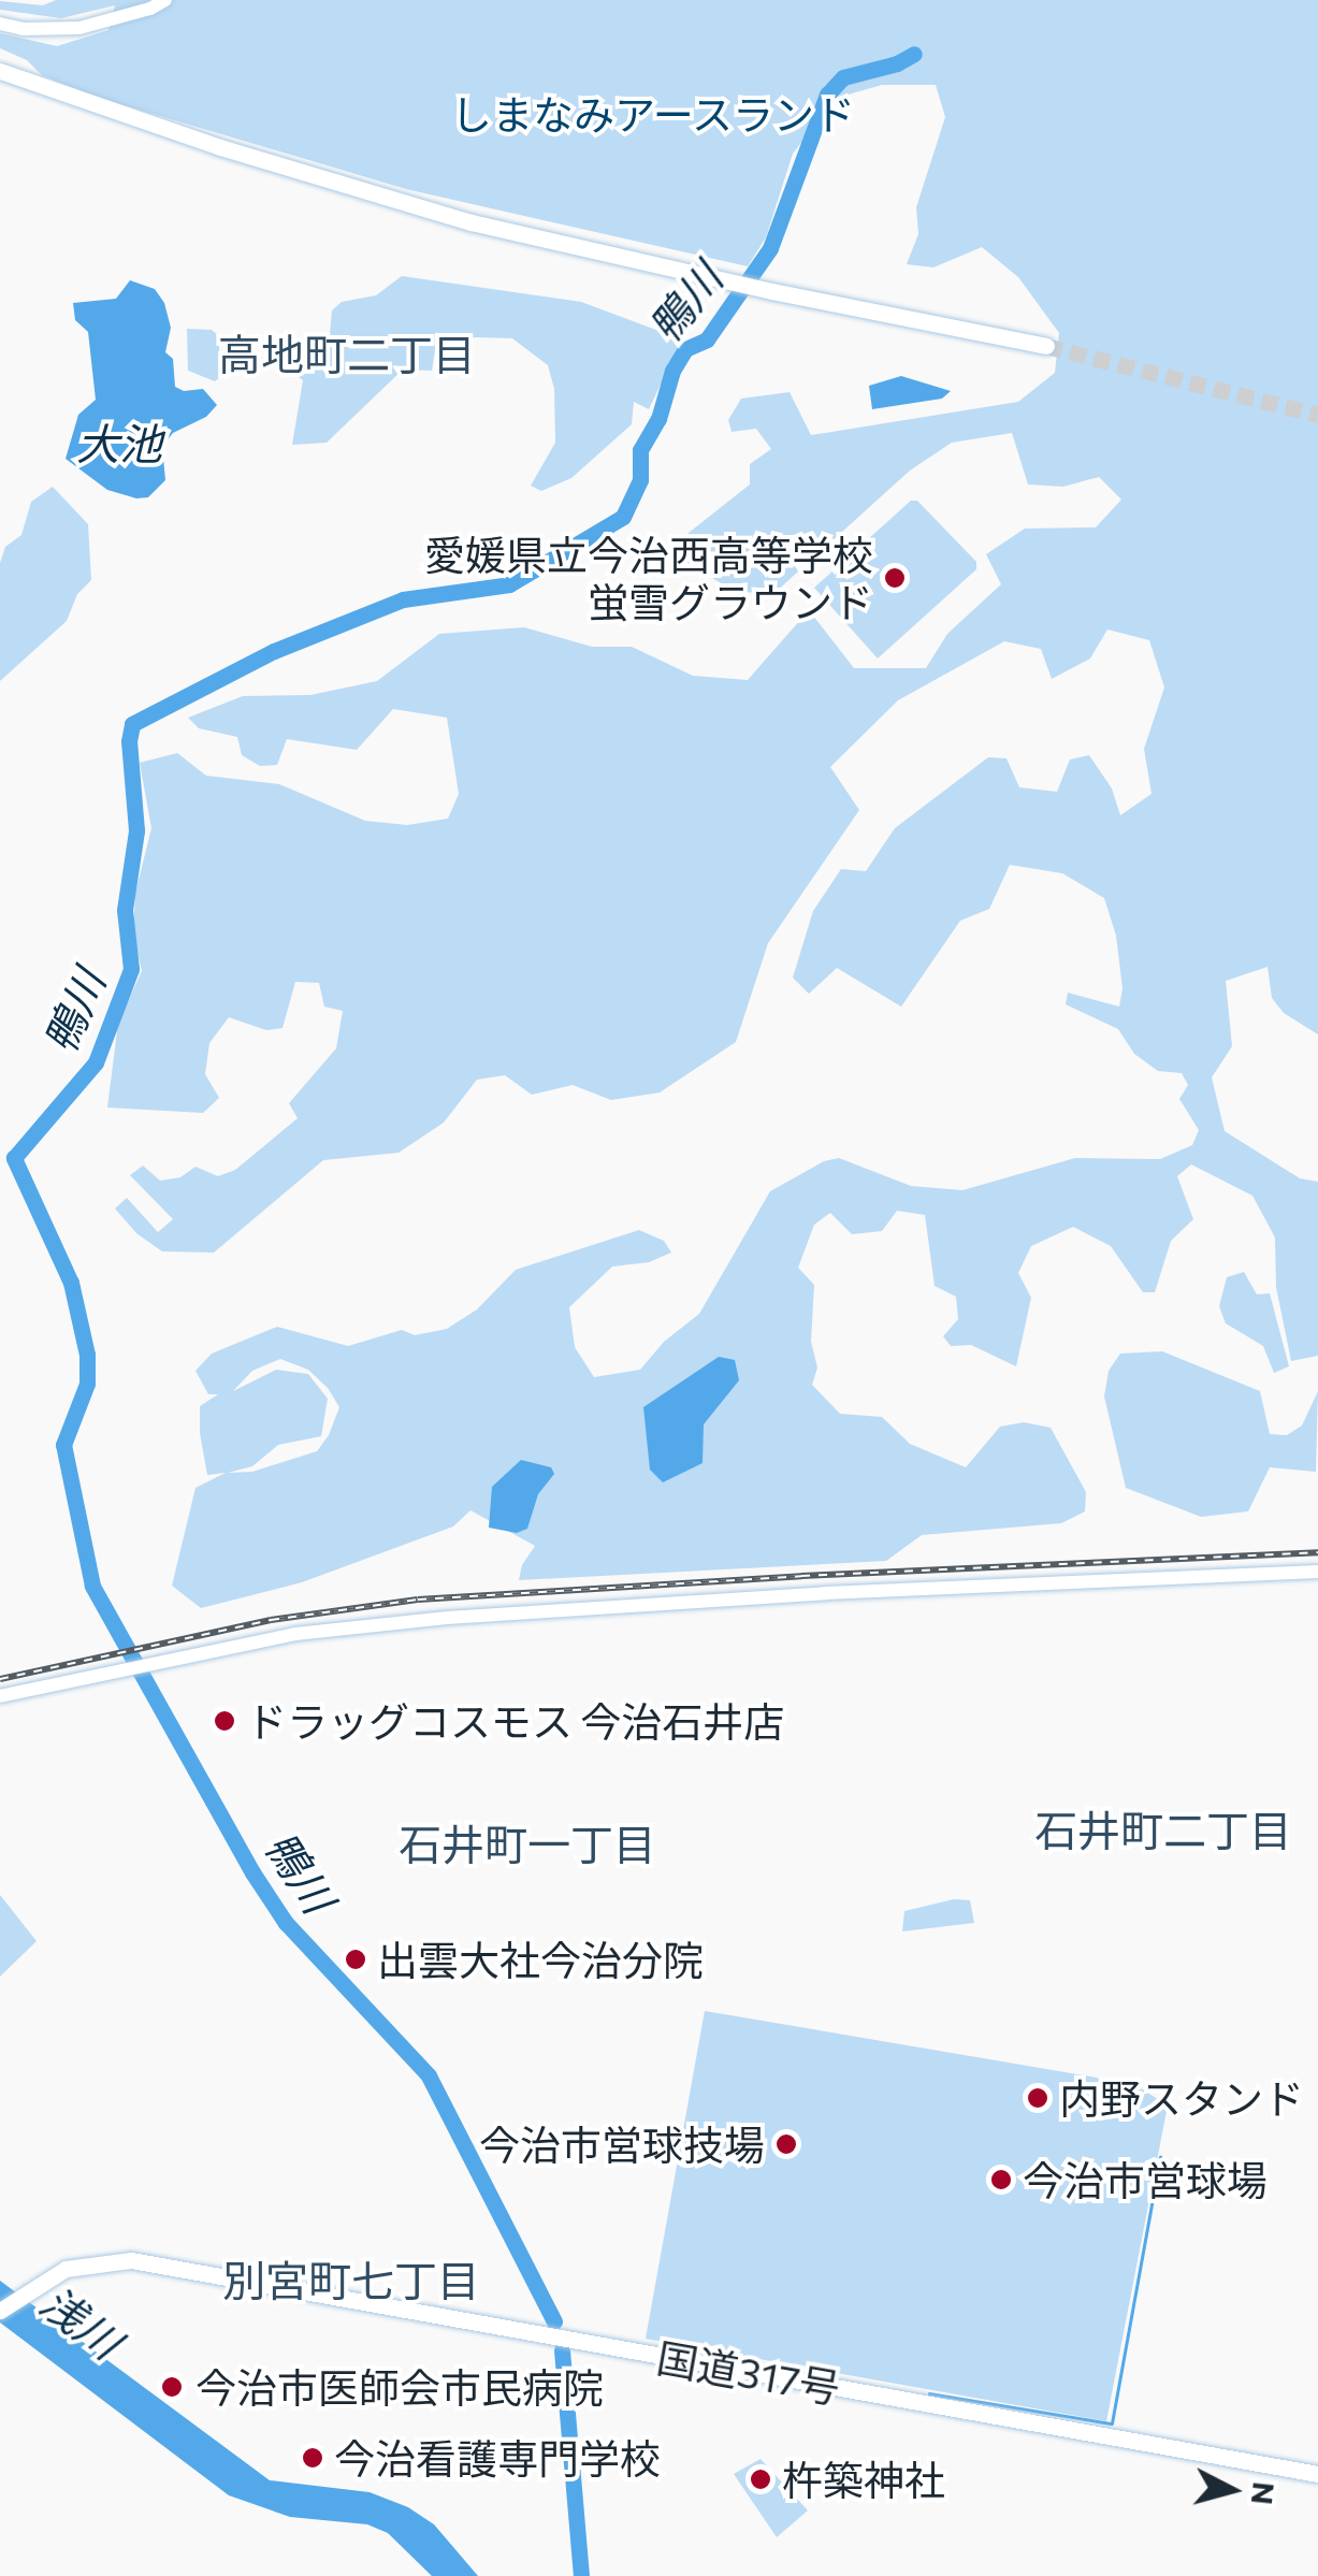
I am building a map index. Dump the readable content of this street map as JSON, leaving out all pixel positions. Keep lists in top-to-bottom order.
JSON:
{
  "streets": {
    "highway": ["国道317号"]
  },
  "districts": [
    "高地町二丁目",
    "石井町二丁目",
    "石井町一丁目",
    "別宮町七丁目"
  ],
  "water": ["鴨川", "大池", "浅川"],
  "parks": ["しまなみアースランド"],
  "places": [
    "愛媛県立今治西高等学校 蛍雪グラウンド",
    "ドラッグコスモス 今治石井店",
    "出雲大社今治分院",
    "内野スタンド",
    "今治市営球技場",
    "今治市営球場",
    "今治市医師会市民病院",
    "今治看護専門学校",
    "杵築神社"
  ],
  "north": "right"
}
